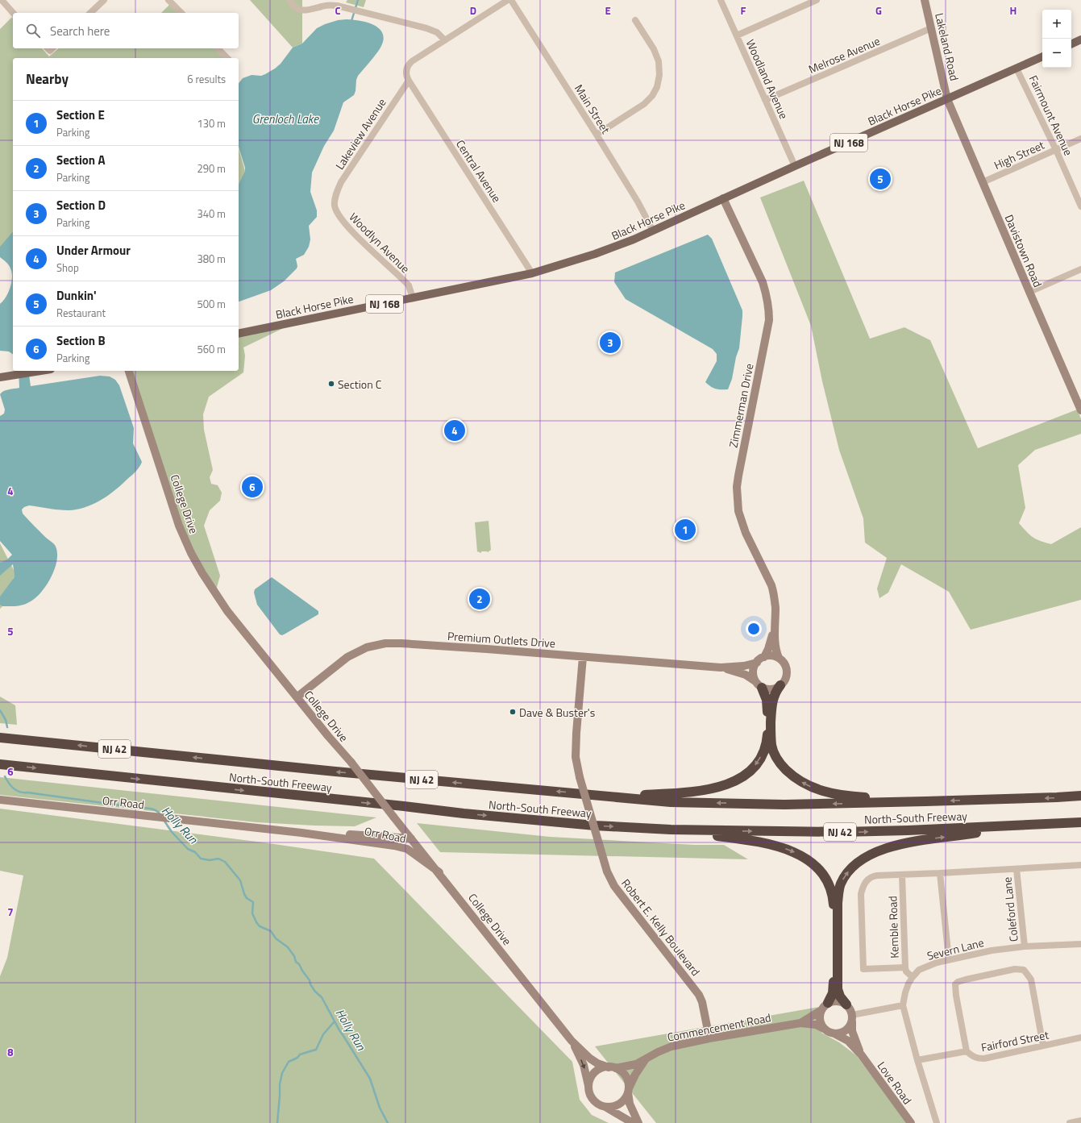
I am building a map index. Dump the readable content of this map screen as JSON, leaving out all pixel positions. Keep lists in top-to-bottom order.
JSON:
{
  "streets": {
    "highway": ["NJ 42", "North-South Freeway"],
    "main road": ["Black Horse Pike", "NJ 168"],
    "street": [
      "Lakeland Road",
      "Melrose Avenue",
      "Woodland Avenue",
      "Main Street",
      "Fairmount Avenue",
      "Lakeview Avenue",
      "High Street",
      "Central Avenue",
      "Woodlyn Avenue",
      "Davistown Road",
      "Zimmerman Drive",
      "College Drive",
      "Premium Outlets Drive",
      "Orr Road",
      "Coleford Lane",
      "Robert E. Kelly Boulevard",
      "Kemble Road",
      "Severn Lane",
      "Commencement Road",
      "Fairford Street",
      "Love Road"
    ]
  },
  "crossings": [
    ["Lakeland Road", "Melrose Avenue"],
    ["Lakeland Road", "Black Horse Pike"],
    ["Lakeland Road", "Davistown Road"],
    ["Melrose Avenue", "Woodland Avenue"],
    ["Woodland Avenue", "Black Horse Pike"],
    ["Black Horse Pike", "Main Street"],
    ["Black Horse Pike", "Fairmount Avenue"],
    ["Black Horse Pike", "Central Avenue"],
    ["Black Horse Pike", "Woodlyn Avenue"],
    ["Black Horse Pike", "Davistown Road"],
    ["Black Horse Pike", "Zimmerman Drive"],
    ["Fairmount Avenue", "High Street"],
    ["Lakeview Avenue", "Central Avenue"],
    ["Lakeview Avenue", "Woodlyn Avenue"],
    ["High Street", "Davistown Road"],
    ["Zimmerman Drive", "Premium Outlets Drive"],
    ["College Drive", "Premium Outlets Drive"],
    ["College Drive", "Orr Road"],
    ["College Drive", "Commencement Road"],
    ["Premium Outlets Drive", "Robert E. Kelly Boulevard"],
    ["Coleford Lane", "Severn Lane"],
    ["Robert E. Kelly Boulevard", "Commencement Road"],
    ["Kemble Road", "Severn Lane"],
    ["Severn Lane", "Fairford Street"],
    ["Commencement Road", "Love Road"]
  ],
  "water": ["Grenloch Lake", "Holly Run"],
  "places": ["Section C", "Dave & Buster's"],
  "page": {
    "map_buttons": ["+", "−"],
    "search": "Search here",
    "heading": ["Nearby", "6 results"],
    "list": [
      {
        "mark": "1",
        "name": "Section E",
        "note": "Parking",
        "value": "130 m"
      },
      {
        "mark": "2",
        "name": "Section A",
        "note": "Parking",
        "value": "290 m"
      },
      {
        "mark": "3",
        "name": "Section D",
        "note": "Parking",
        "value": "340 m"
      },
      {
        "mark": "4",
        "name": "Under Armour",
        "note": "Shop",
        "value": "380 m"
      },
      {
        "mark": "5",
        "name": "Dunkin'",
        "note": "Restaurant",
        "value": "500 m"
      },
      {
        "mark": "6",
        "name": "Section B",
        "note": "Parking",
        "value": "560 m"
      }
    ],
    "pins": [
      "5",
      "3",
      "4",
      "6",
      "1",
      "2"
    ]
  },
  "grid": {
    "columns": [
      "C",
      "D",
      "E",
      "F",
      "G",
      "H"
    ],
    "rows": [
      "4",
      "5",
      "6",
      "7",
      "8"
    ]
  }
}
